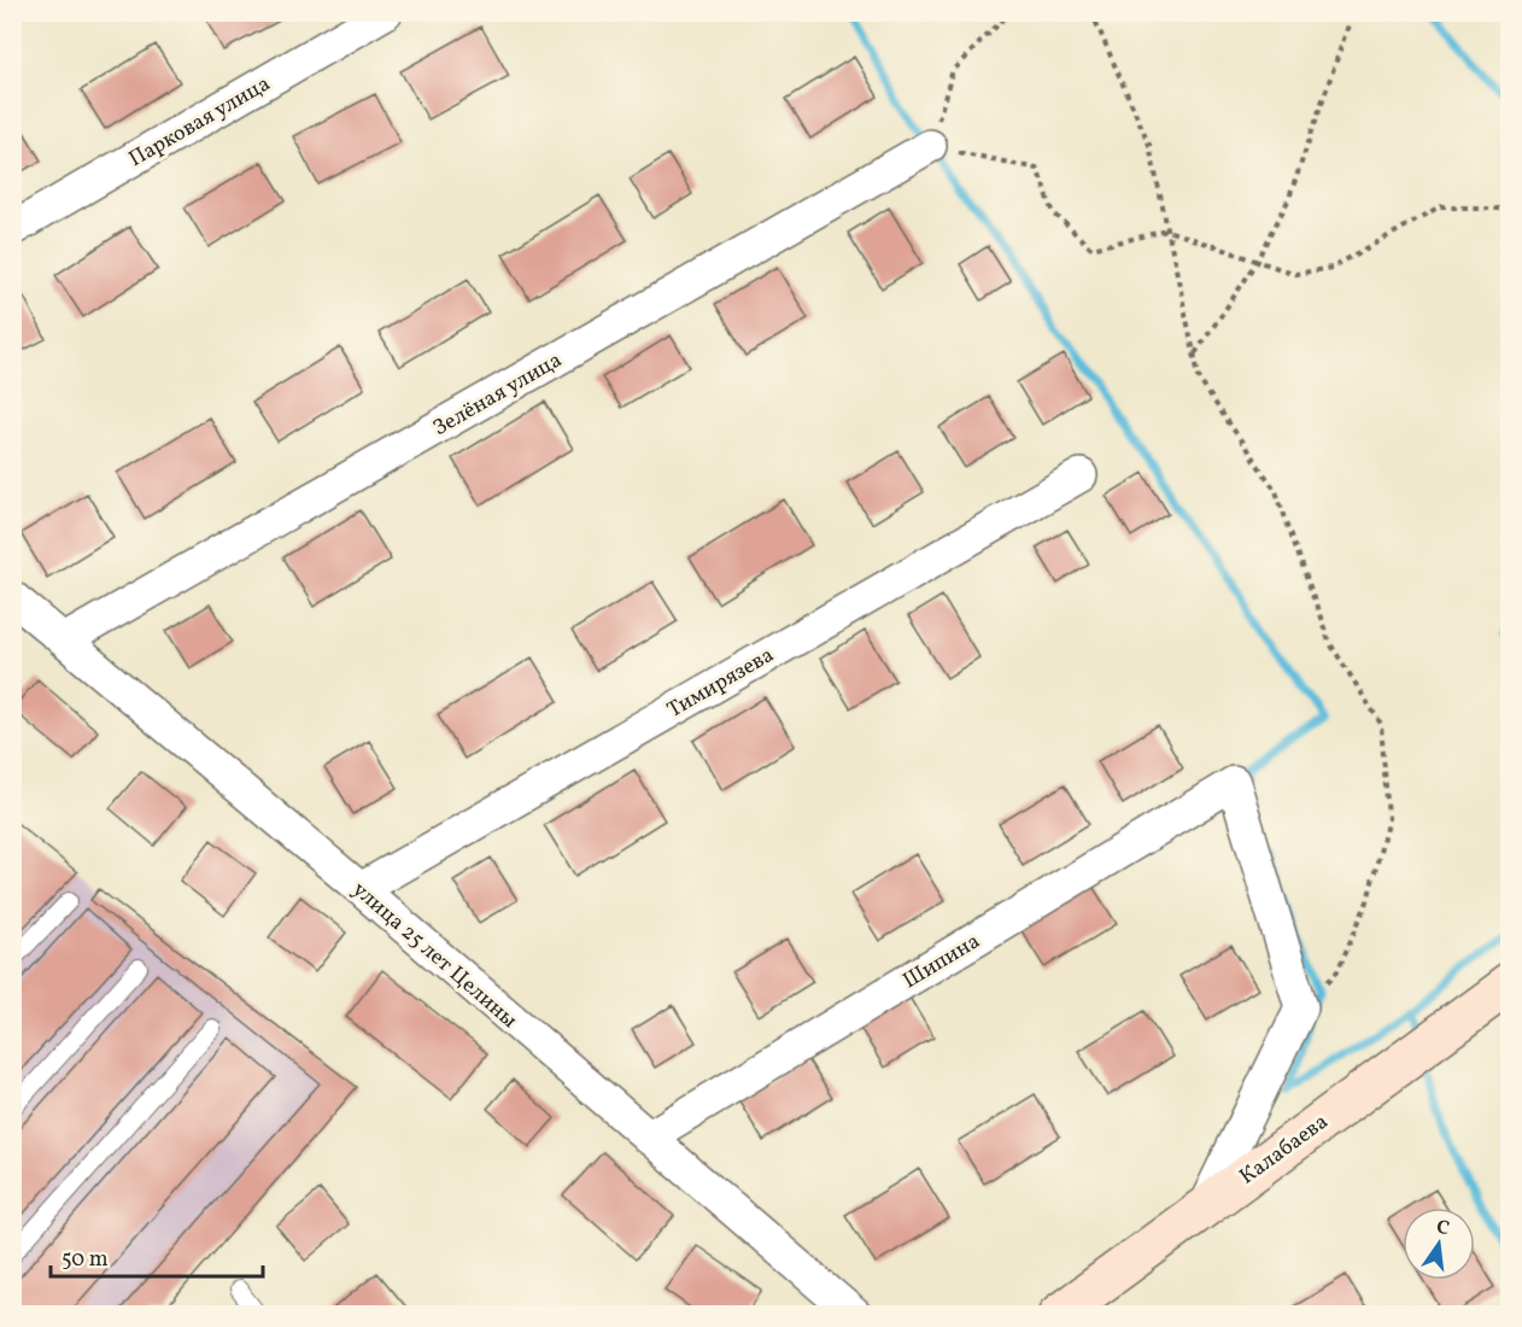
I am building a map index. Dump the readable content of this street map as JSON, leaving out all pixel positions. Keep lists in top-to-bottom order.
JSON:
{
  "streets": {
    "street": [
      "Парковая улица",
      "Зелёная улица",
      "Тимирязева",
      "улица 25 лет Целины",
      "Шипина",
      "Калабаева"
    ]
  },
  "crossings": [
    ["Зелёная улица", "улица 25 лет Целины"],
    ["Тимирязева", "улица 25 лет Целины"],
    ["улица 25 лет Целины", "Шипина"]
  ],
  "scale_bar": "50 m",
  "north": "top"
}
